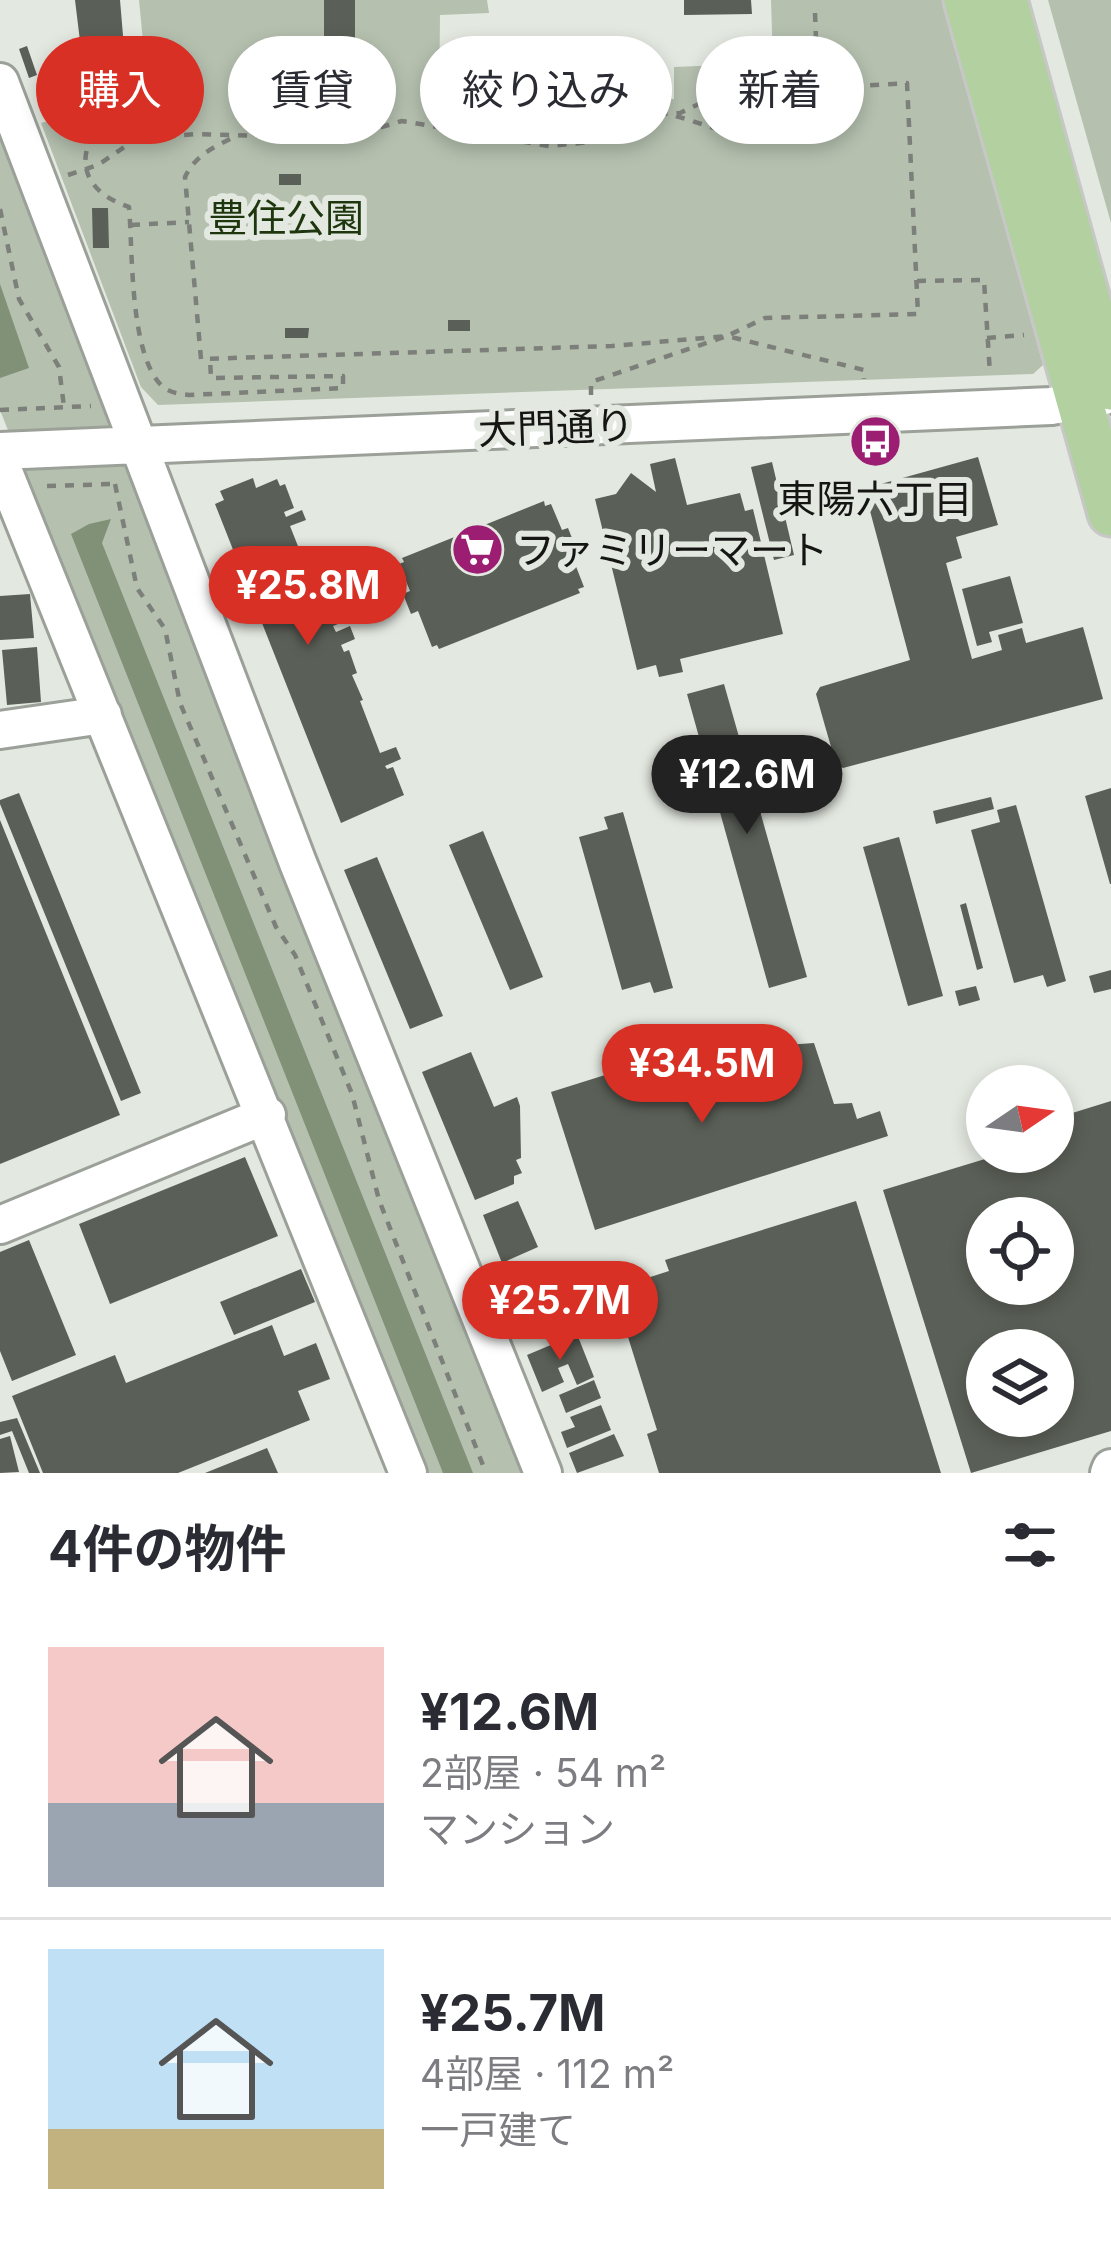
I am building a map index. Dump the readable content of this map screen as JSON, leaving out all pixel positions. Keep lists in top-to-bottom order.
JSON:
{
  "streets": {
    "street": ["大門通り"]
  },
  "parks": ["豊住公園"],
  "places": {
    "bus stop": ["東陽六丁目"],
    "supermarket": ["ファミリーマート"]
  },
  "north": "right",
  "page": {
    "chip": [
      "購入",
      "賃貸",
      "絞り込み",
      "新着"
    ],
    "price": [
      "¥25.8M",
      "¥12.6M",
      "¥34.5M",
      "¥25.7M"
    ],
    "heading": "4件の物件",
    "list": [
      {
        "name": "¥12.6M",
        "note": "2部屋 · 54 m² · マンション"
      },
      {
        "name": "¥25.7M",
        "note": "4部屋 · 112 m² · 一戸建て"
      }
    ]
  }
}
